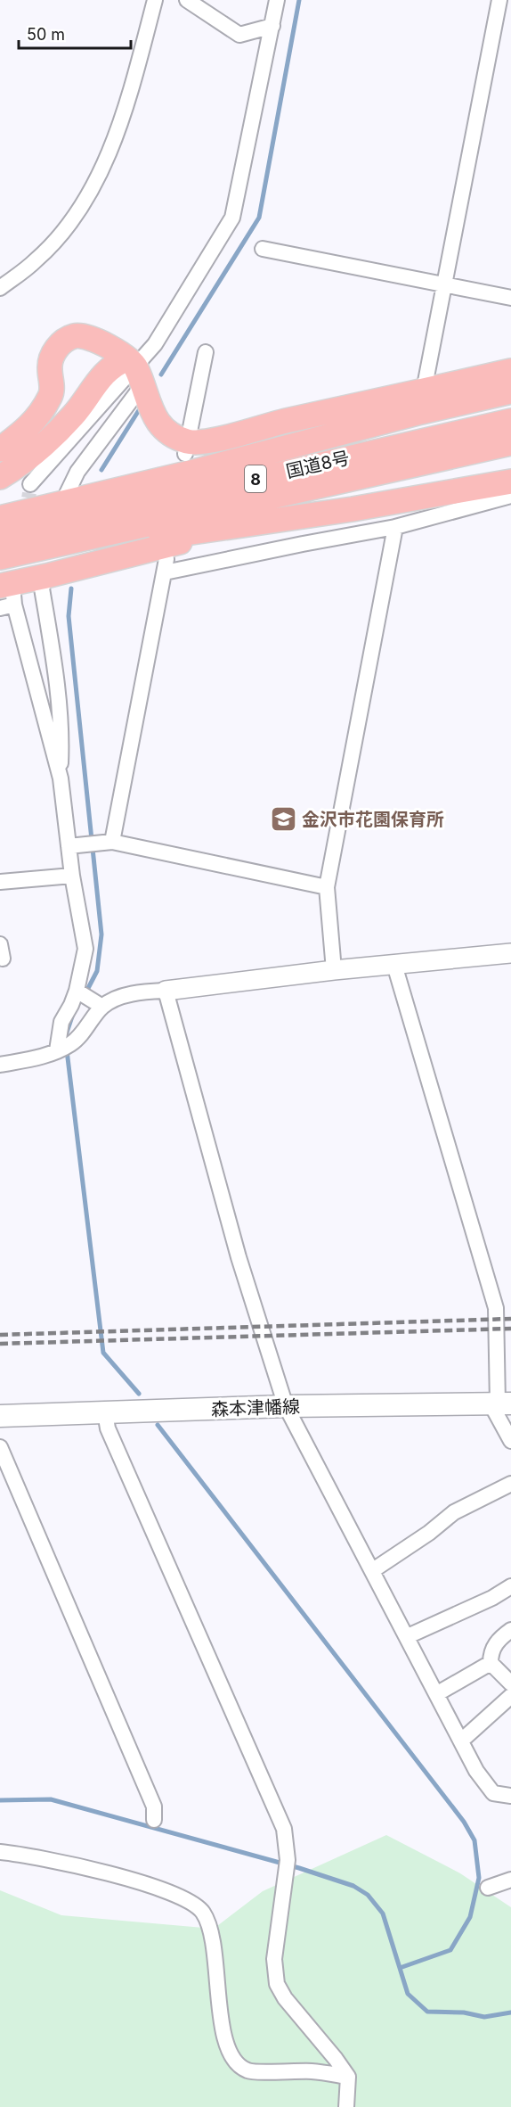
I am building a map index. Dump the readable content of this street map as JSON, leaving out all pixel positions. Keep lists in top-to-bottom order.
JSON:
{
  "streets": {
    "highway": ["国道8号", "8"],
    "main road": ["森本津幡線"]
  },
  "places": {
    "school or university": ["金沢市花園保育所"]
  },
  "scale_bar": "50 m"
}
